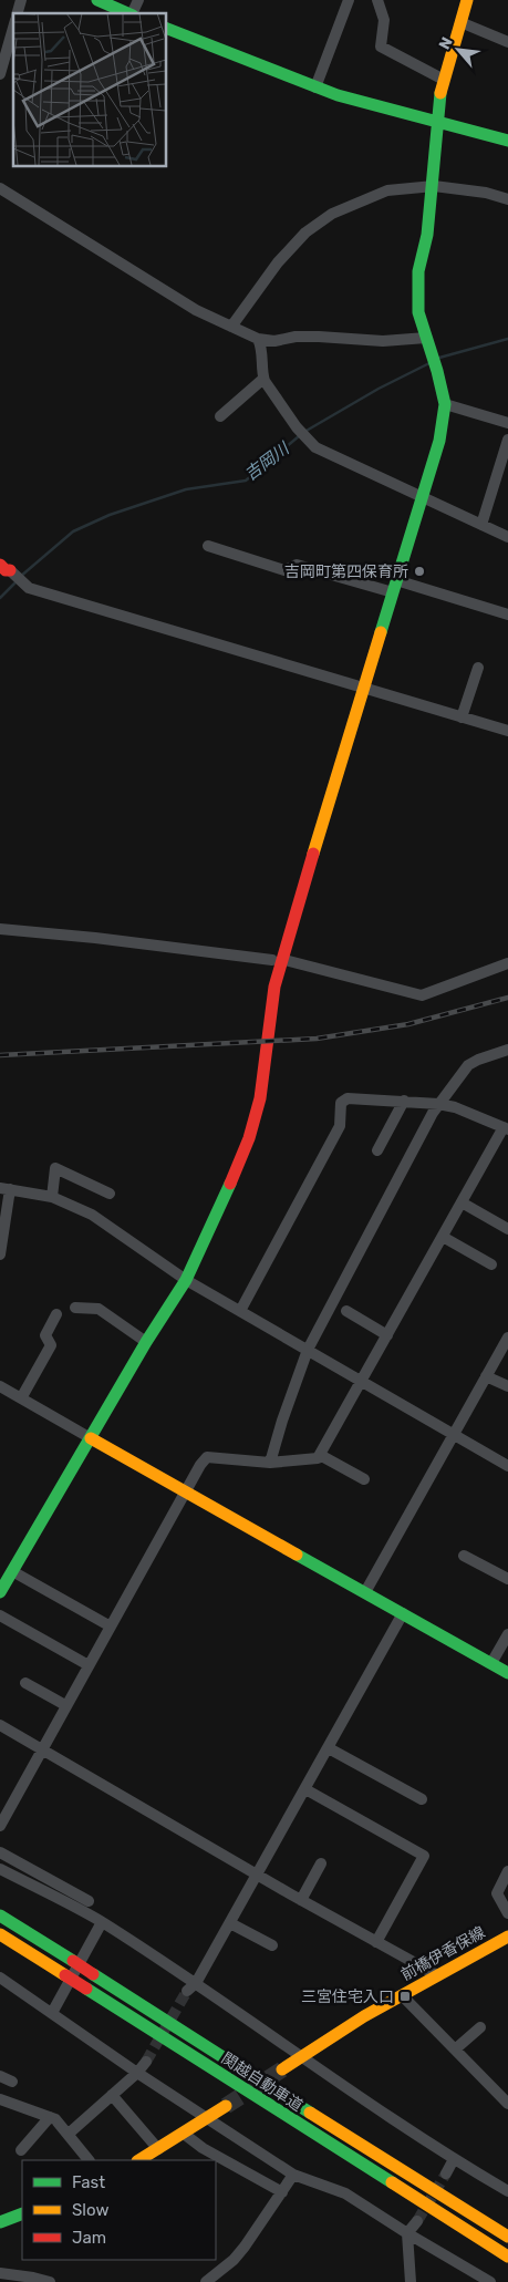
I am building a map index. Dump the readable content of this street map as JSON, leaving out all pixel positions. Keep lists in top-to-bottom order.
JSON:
{
  "streets": {
    "main road": ["前橋伊香保線", "関越自動車道"]
  },
  "water": ["吉岡川"],
  "places": {
    "other": ["吉岡町第四保育所"],
    "transit": ["三宮住宅入口"]
  },
  "legend": ["Fast", "Slow", "Jam"],
  "north": "top left"
}
